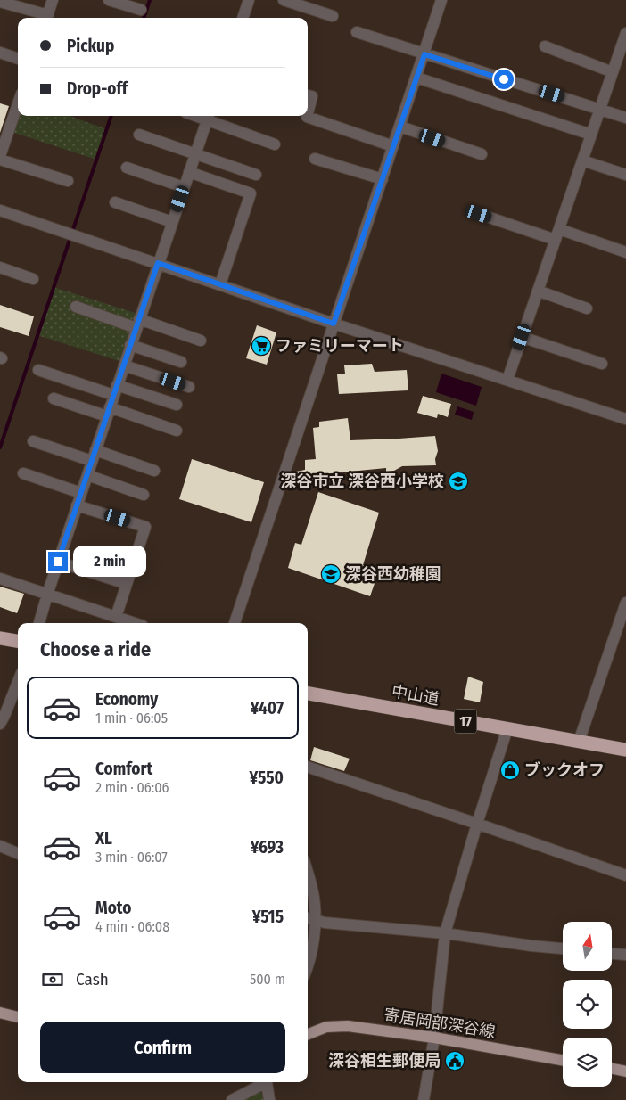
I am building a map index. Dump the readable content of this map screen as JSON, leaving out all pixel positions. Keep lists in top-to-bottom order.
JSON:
{
  "streets": {
    "highway": ["中山道", "17"],
    "main road": ["寄居岡部深谷線"]
  },
  "places": {
    "supermarket": ["ファミリーマート"],
    "school or university": ["深谷市立 深谷西小学校", "深谷西幼稚園"],
    "shop": ["ブックオフ"],
    "public building": ["深谷相生郵便局"]
  },
  "north": "top",
  "page": {
    "banner": ["Pickup", "Drop-off"],
    "bubble": "2 min",
    "heading": "Choose a ride",
    "list": [
      {
        "name": "Economy",
        "note": "1 min · 06:05",
        "value": "¥407"
      },
      {
        "name": "Comfort",
        "note": "2 min · 06:06",
        "value": "¥550"
      },
      {
        "name": "XL",
        "note": "3 min · 06:07",
        "value": "¥693"
      },
      {
        "name": "Moto",
        "note": "4 min · 06:08",
        "value": "¥515"
      }
    ],
    "pay": ["Cash", "500 m"],
    "buttons": "Confirm"
  }
}
